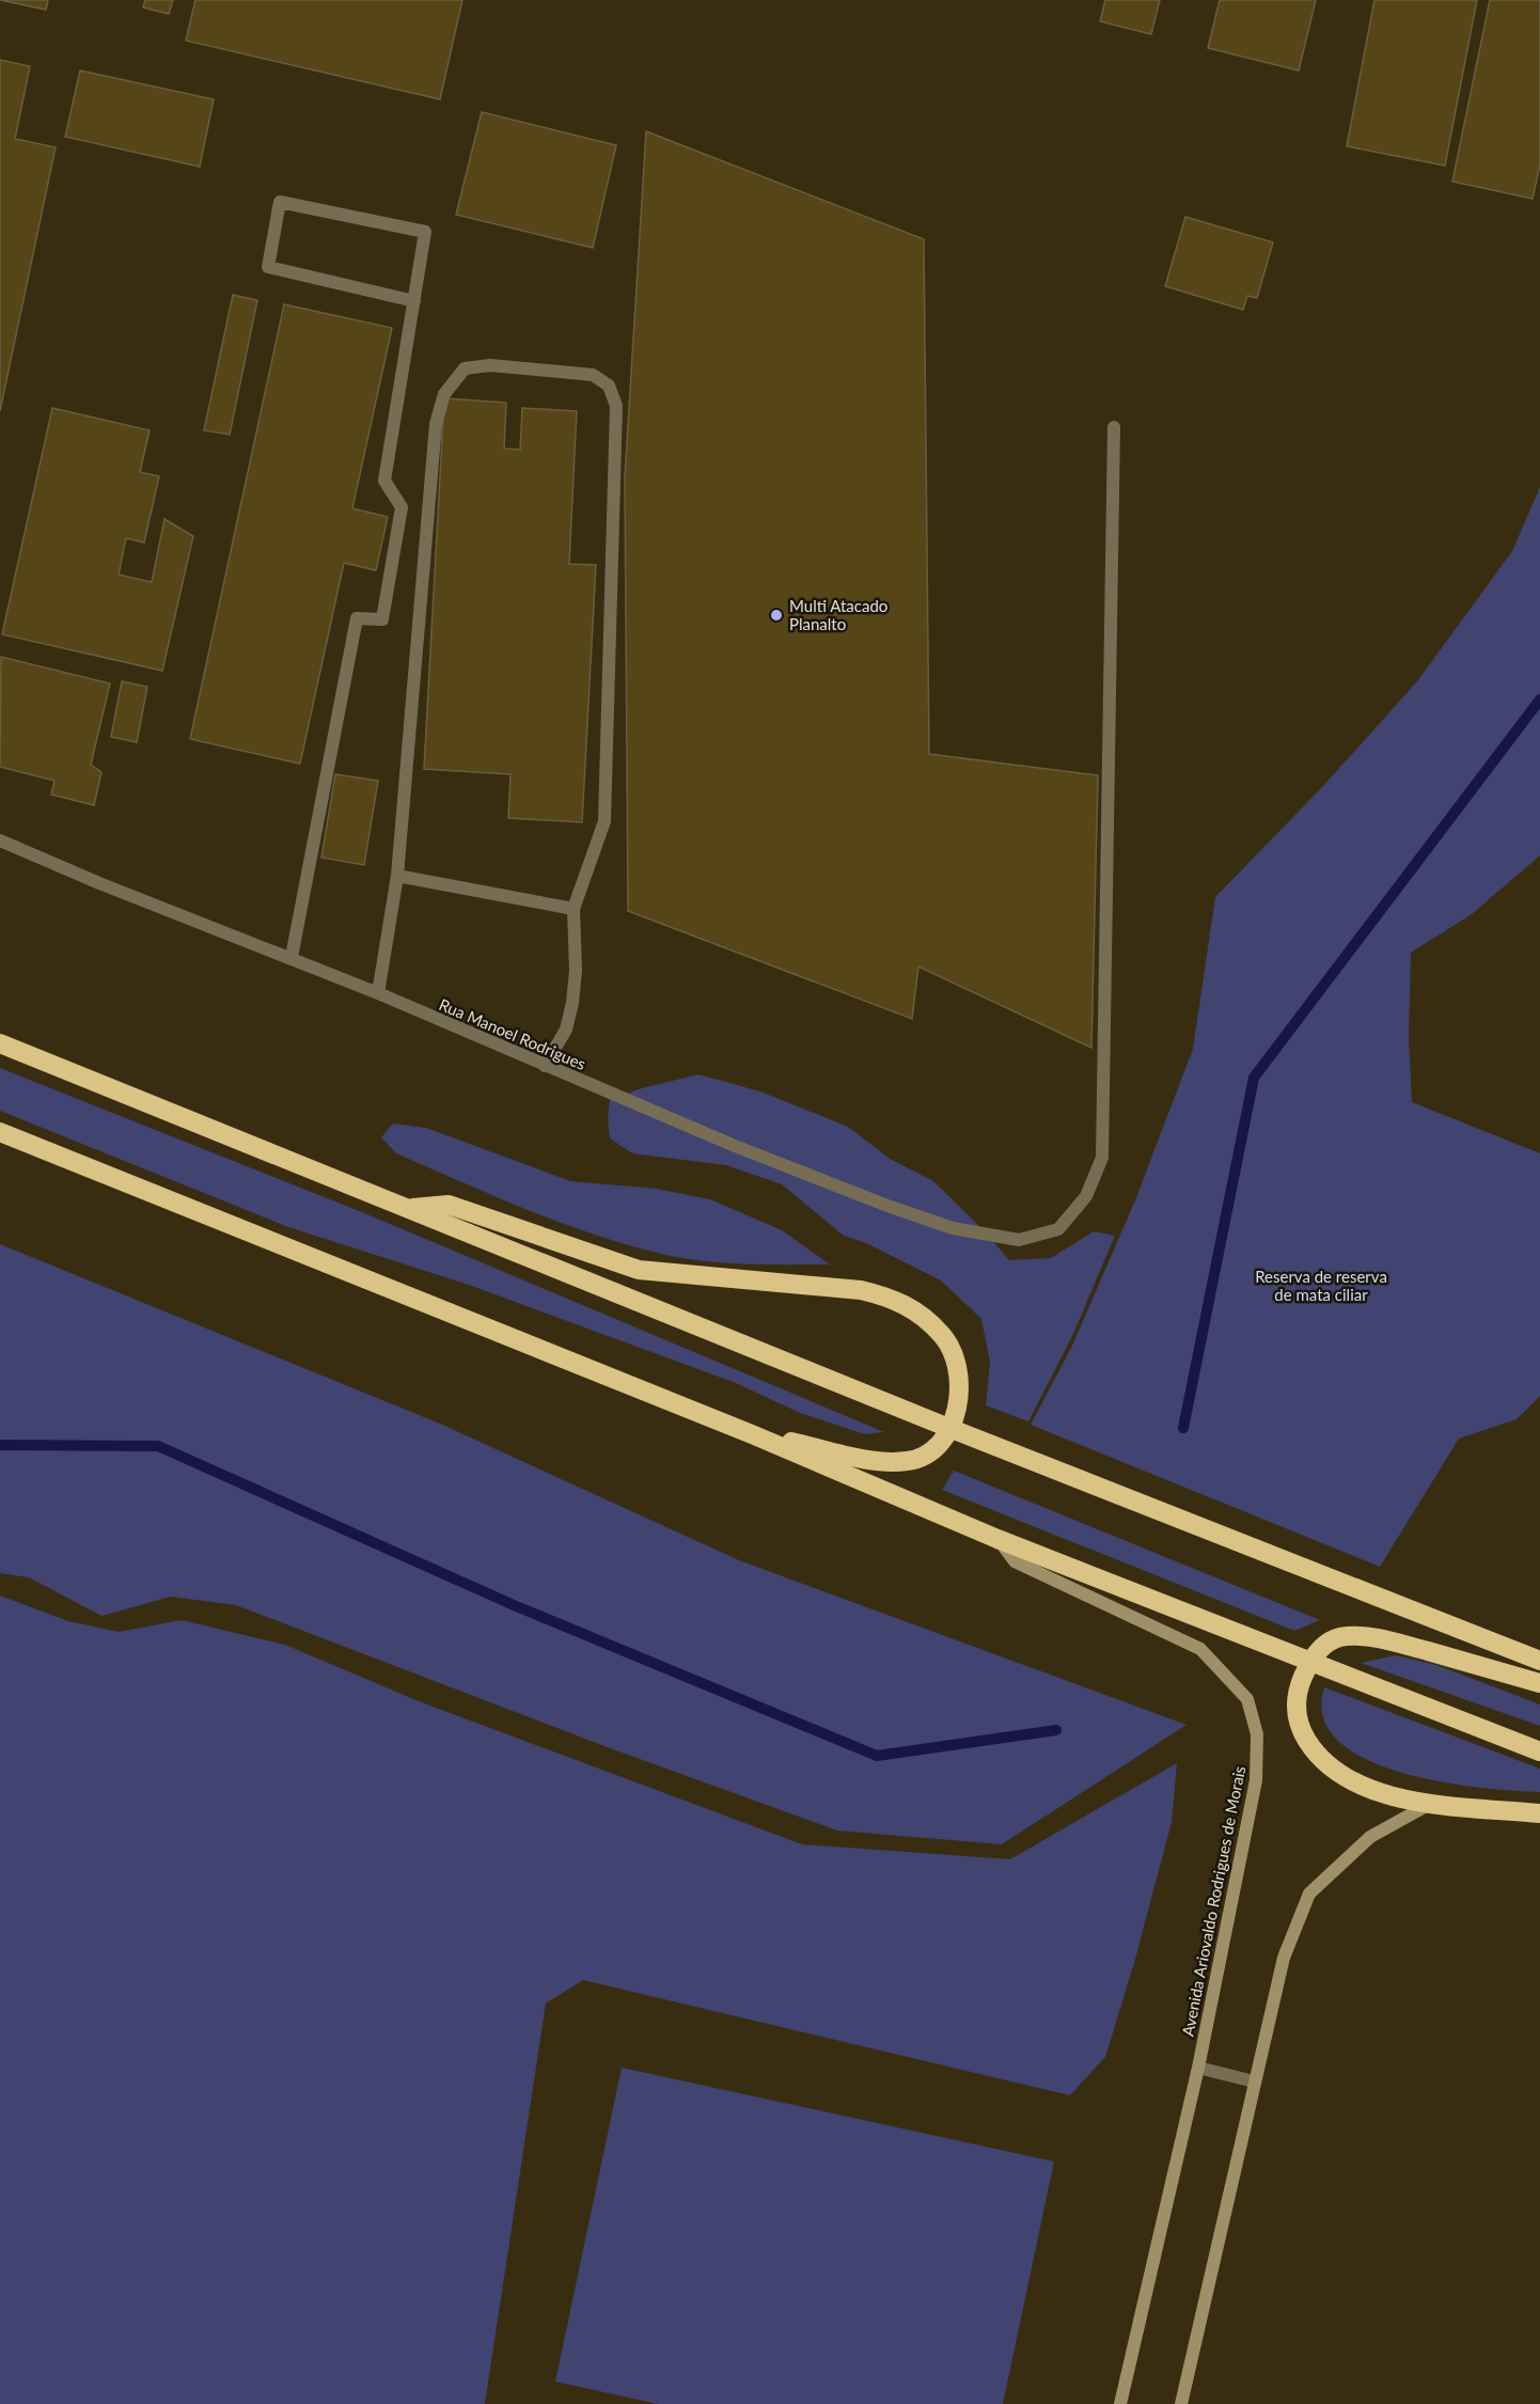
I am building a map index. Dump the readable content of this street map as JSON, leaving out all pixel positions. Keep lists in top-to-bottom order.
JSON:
{
  "streets": {
    "street": ["Avenida Ariovaldo Rodrigues de Morais"],
    "lane": ["Rua Manoel Rodrigues"]
  },
  "parks": ["Reserva de reserva de mata ciliar"],
  "places": ["Multi Atacado Planalto"]
}
